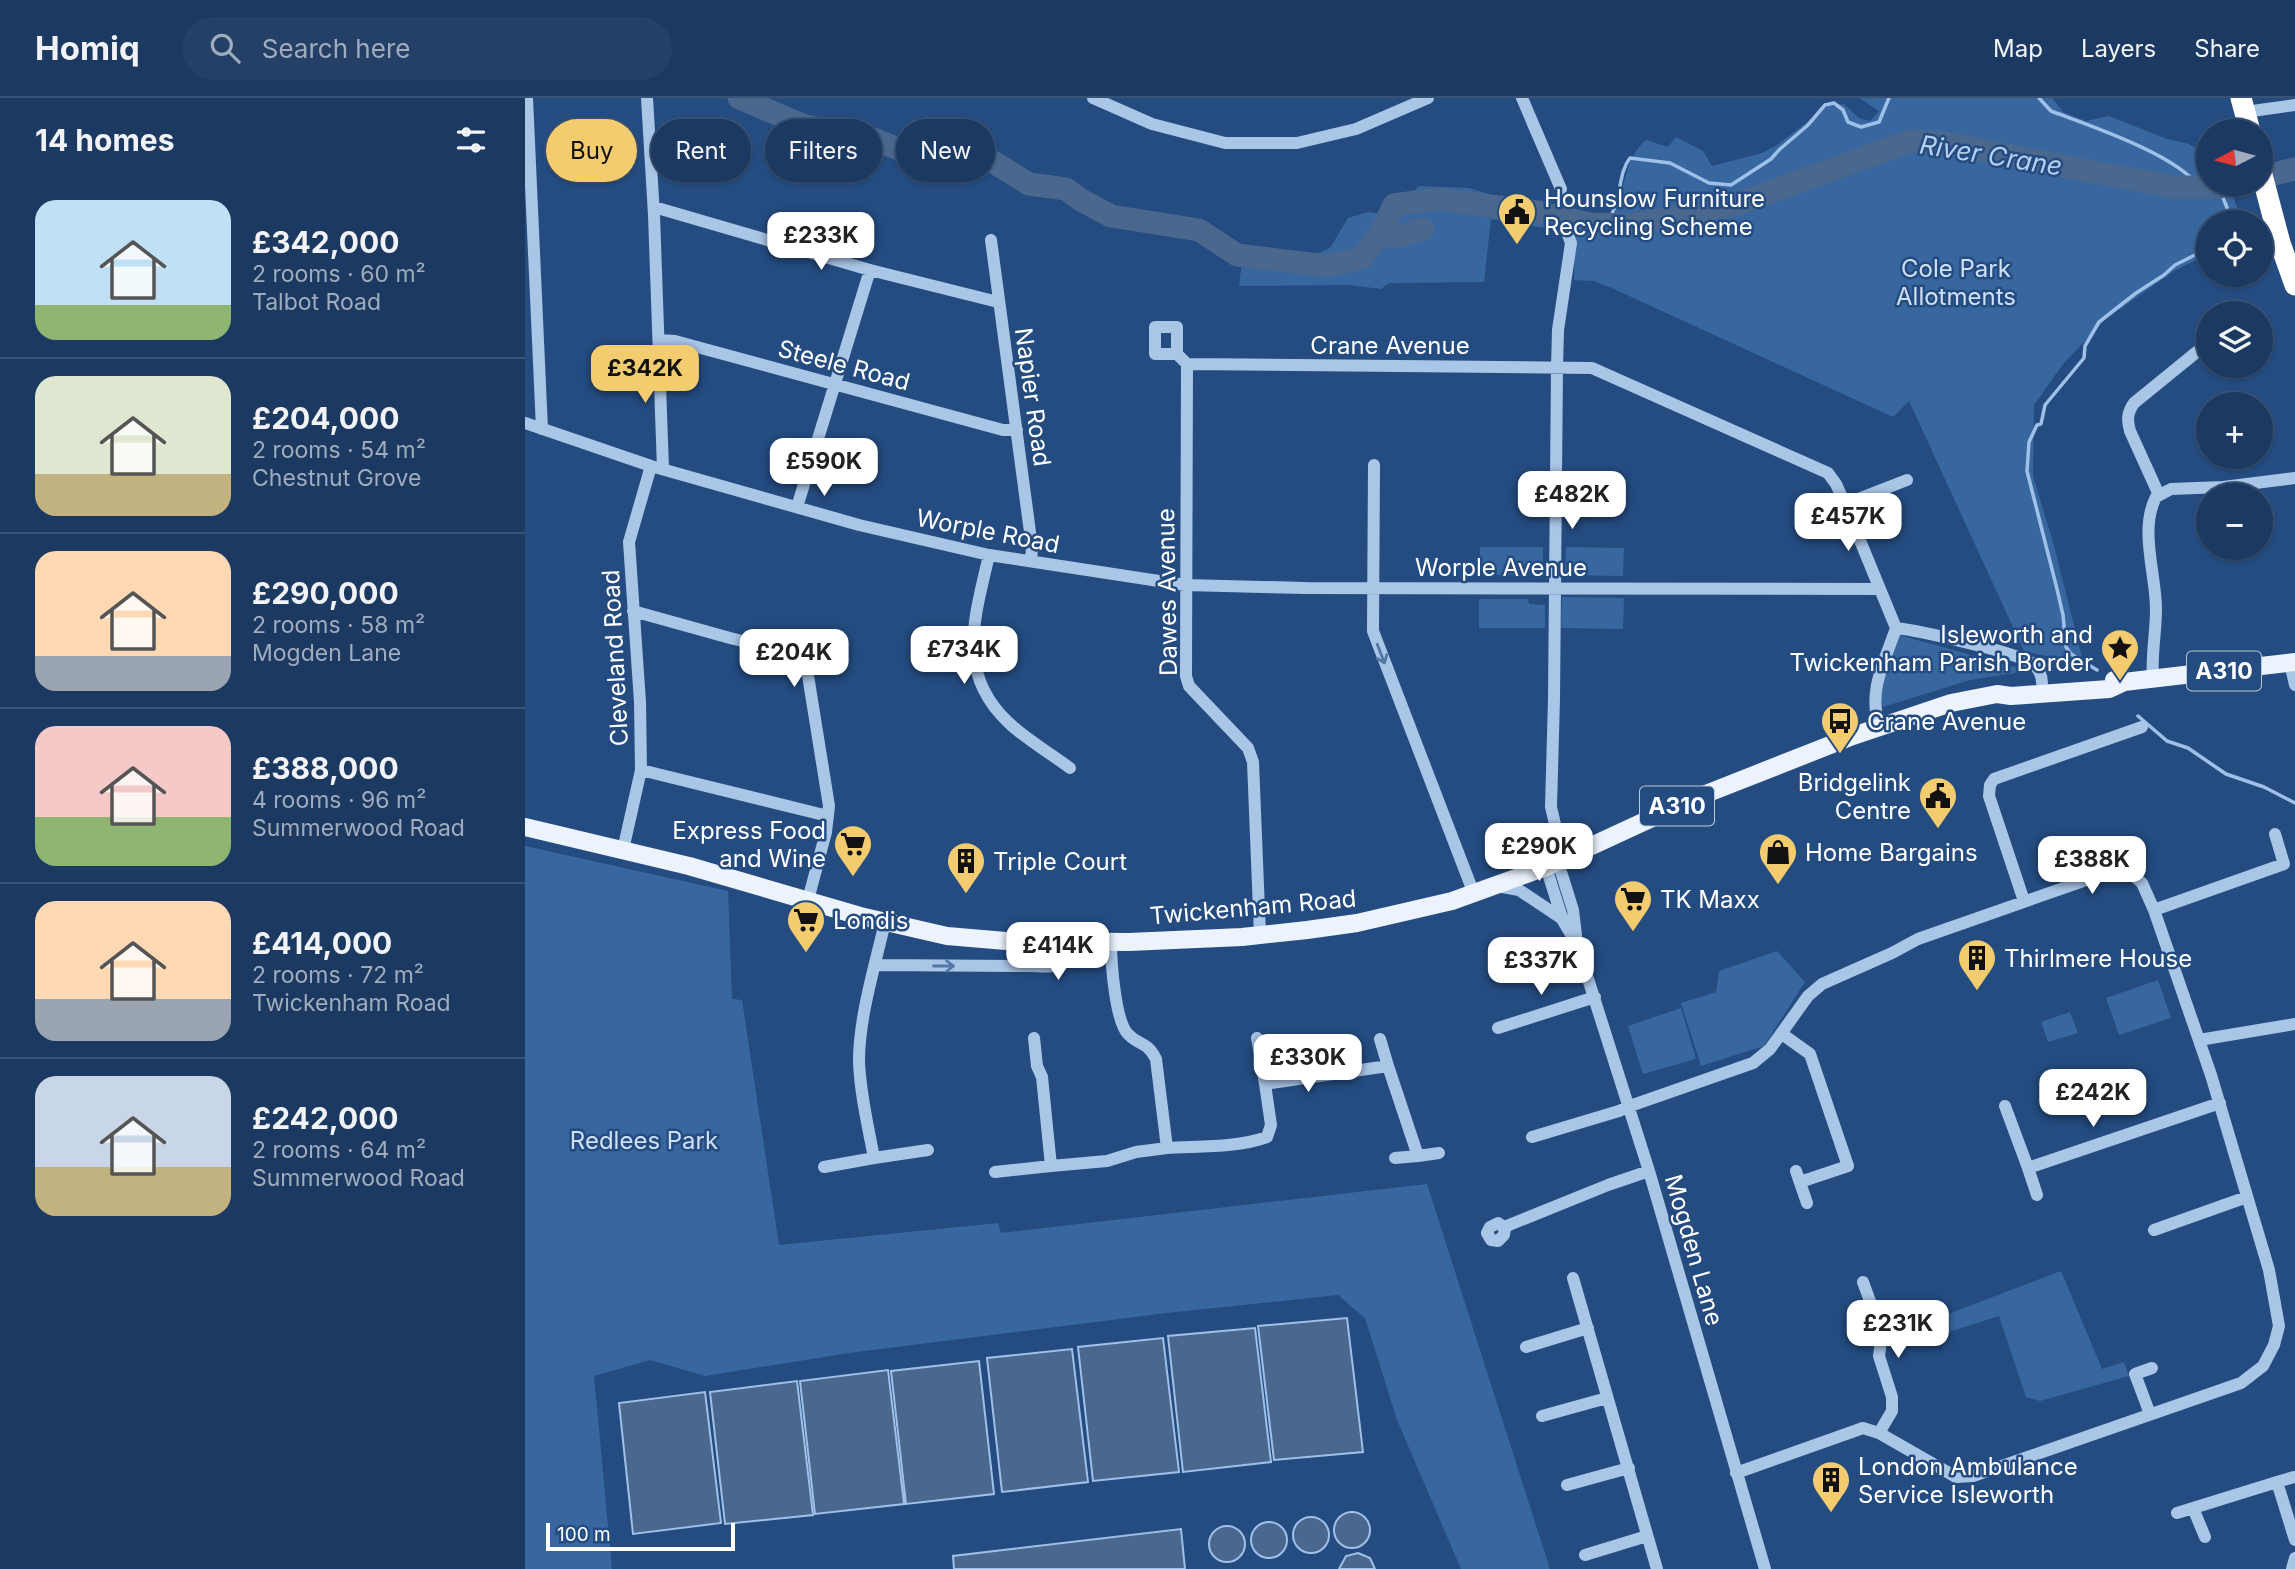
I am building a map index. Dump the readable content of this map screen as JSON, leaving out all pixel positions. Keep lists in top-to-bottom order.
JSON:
{
  "streets": {
    "main road": ["A310", "Twickenham Road"],
    "street": [
      "Crane Avenue",
      "Steele Road",
      "Napier Road",
      "Worple Road",
      "Worple Avenue",
      "Dawes Avenue",
      "Cleveland Road",
      "Mogden Lane"
    ]
  },
  "crossings": [
    ["Crane Avenue", "Worple Avenue"],
    ["Crane Avenue", "Dawes Avenue"],
    ["Steele Road", "Napier Road"],
    ["Steele Road", "Cleveland Road"],
    ["Napier Road", "Worple Road"],
    ["Worple Road", "Worple Avenue"],
    ["Worple Road", "Cleveland Road"],
    ["Worple Avenue", "Dawes Avenue"],
    ["Dawes Avenue", "Twickenham Road"],
    ["Cleveland Road", "Twickenham Road"],
    ["A310", "Twickenham Road"],
    ["Twickenham Road", "Mogden Lane"]
  ],
  "water": ["River Crane"],
  "parks": ["Cole Park Allotments", "Redlees Park"],
  "places": {
    "public building": ["Hounslow Furniture Recycling Scheme", "Bridgelink Centre"],
    "place": ["Isleworth and Twickenham Parish Border"],
    "bus stop": ["Crane Avenue"],
    "supermarket": ["Express Food and Wine", "TK Maxx", "Londis"],
    "shop": ["Home Bargains"],
    "building": ["Triple Court", "Thirlmere House", "London Ambulance Service Isleworth"]
  },
  "scale_bar": "100 m",
  "north": "left",
  "page": {
    "header": "Homiq",
    "search": "Search here",
    "nav": ["Map", "Layers", "Share"],
    "heading": "14 homes",
    "map_buttons": ["+", "−"],
    "chip": [
      "Buy",
      "Rent",
      "Filters",
      "New"
    ],
    "list": [
      {
        "name": "£342,000",
        "note": "2 rooms · 60 m² · Talbot Road"
      },
      {
        "name": "£204,000",
        "note": "2 rooms · 54 m² · Chestnut Grove"
      },
      {
        "name": "£290,000",
        "note": "2 rooms · 58 m² · Mogden Lane"
      },
      {
        "name": "£388,000",
        "note": "4 rooms · 96 m² · Summerwood Road"
      },
      {
        "name": "£414,000",
        "note": "2 rooms · 72 m² · Twickenham Road"
      },
      {
        "name": "£242,000",
        "note": "2 rooms · 64 m² · Summerwood Road"
      }
    ],
    "price": [
      "£233K",
      "£342K",
      "£590K",
      "£482K",
      "£457K",
      "£734K",
      "£204K",
      "£290K",
      "£388K",
      "£414K",
      "£337K",
      "£330K",
      "£242K",
      "£231K"
    ],
    "scale": "100 m"
  }
}
